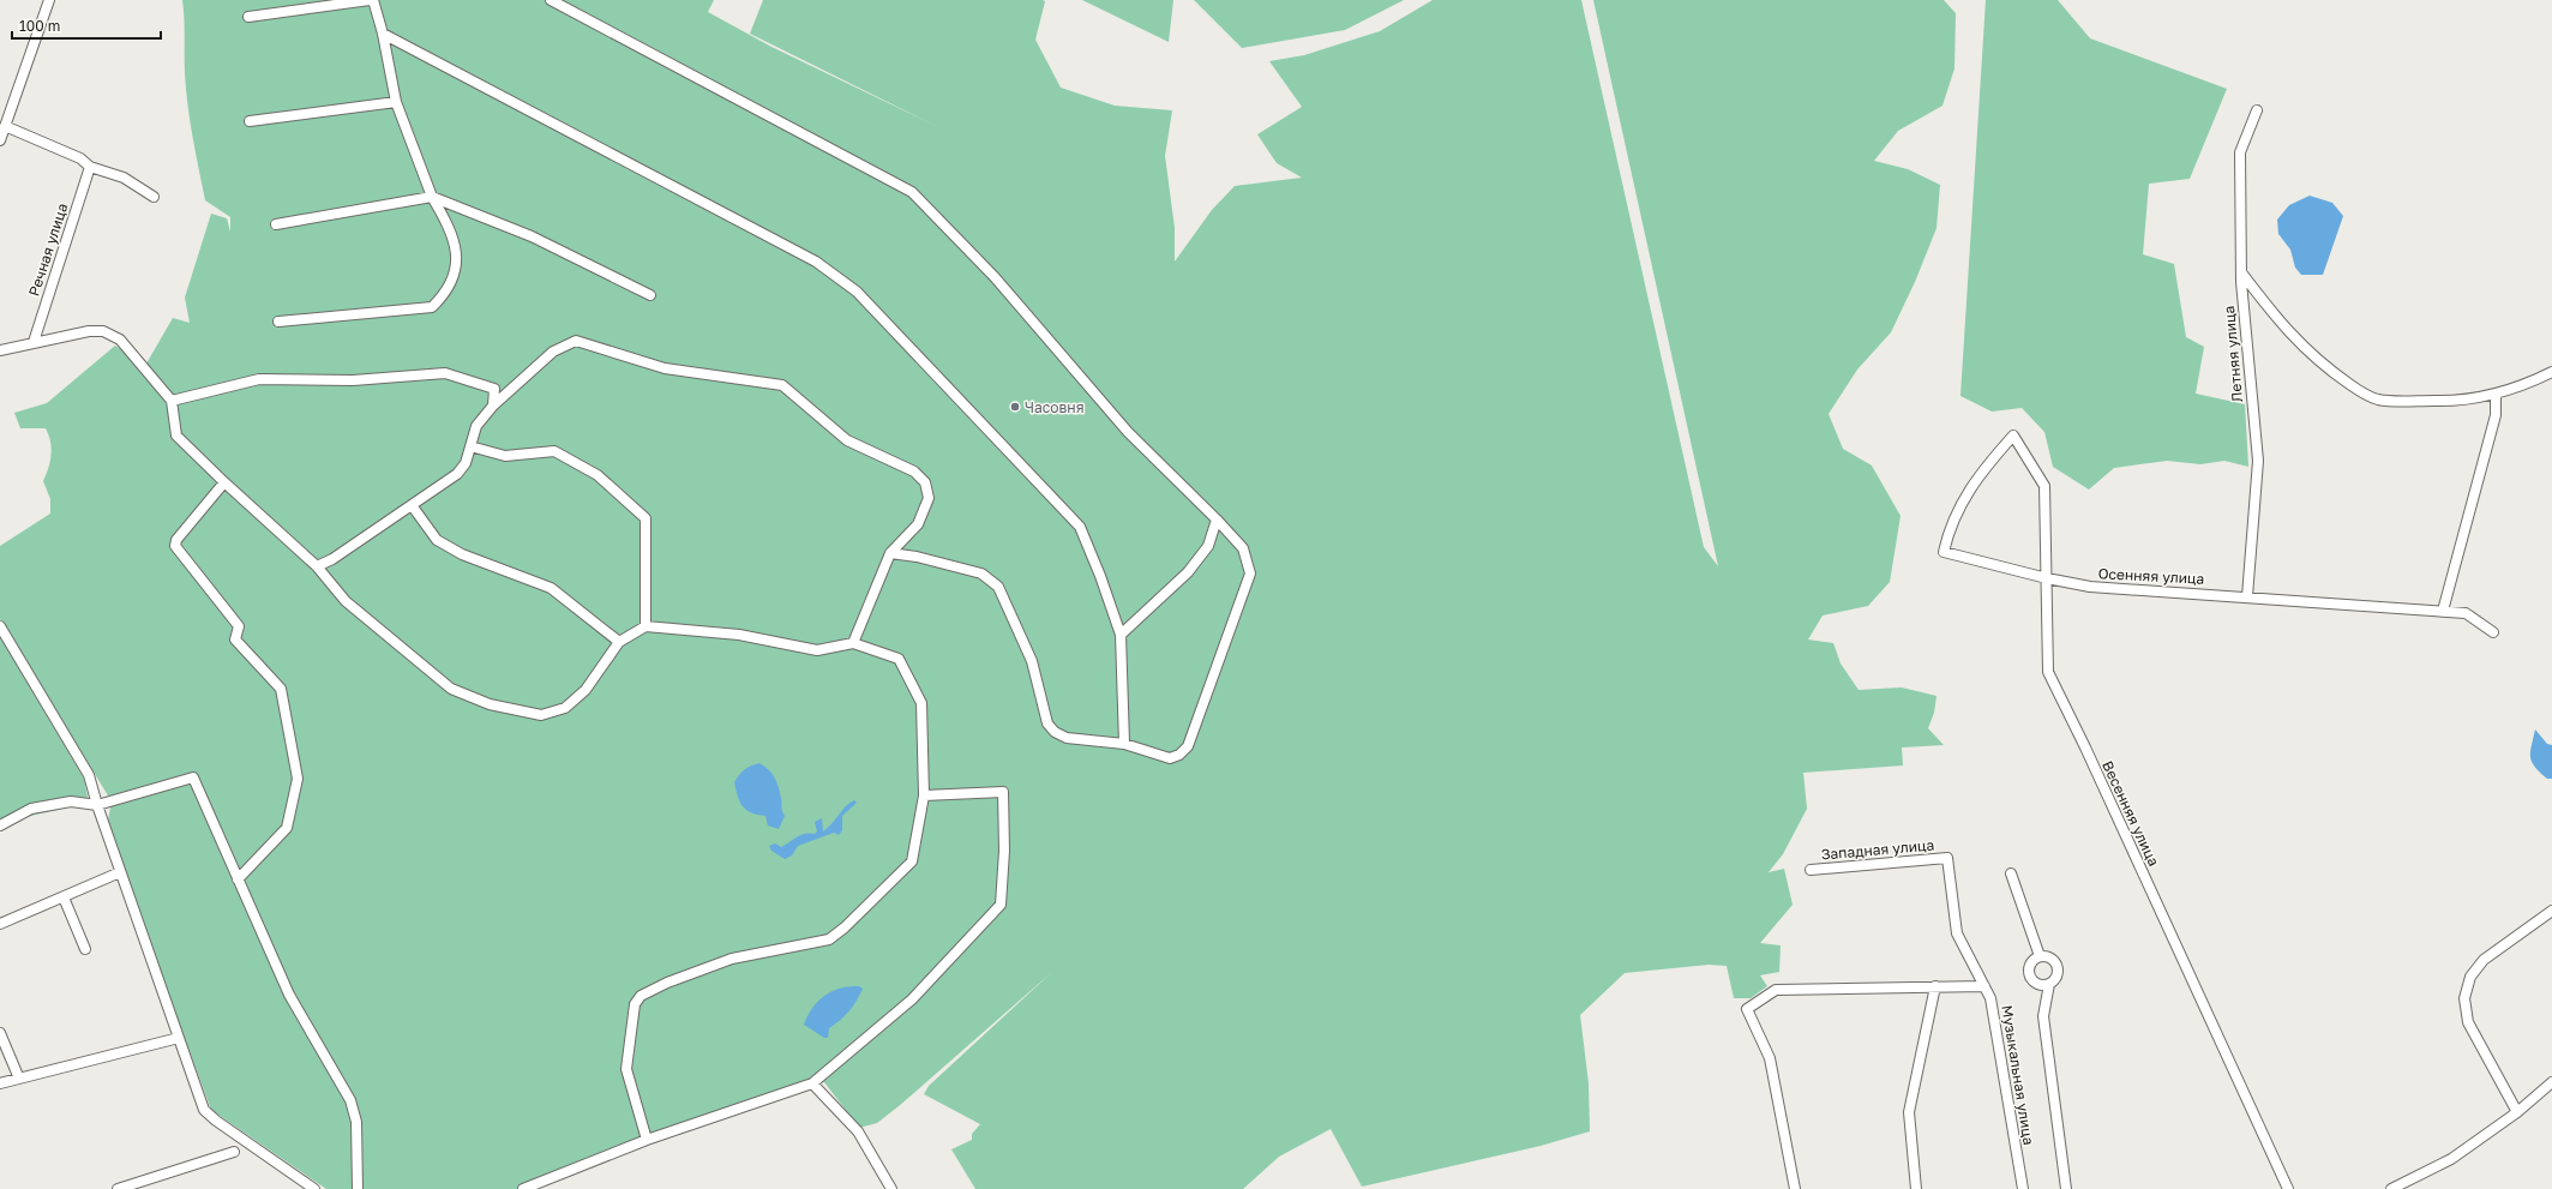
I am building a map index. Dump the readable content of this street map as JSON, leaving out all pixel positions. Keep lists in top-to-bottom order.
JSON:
{
  "streets": {
    "street": [
      "Речная улица",
      "Летняя улица",
      "Осенняя улица",
      "Весенняя улица",
      "Западная улица",
      "Музыкальная улица"
    ]
  },
  "crossings": [
    ["Летняя улица", "Осенняя улица"],
    ["Осенняя улица", "Весенняя улица"],
    ["Западная улица", "Музыкальная улица"]
  ],
  "places": ["Часовня"],
  "scale_bar": "100 m"
}
